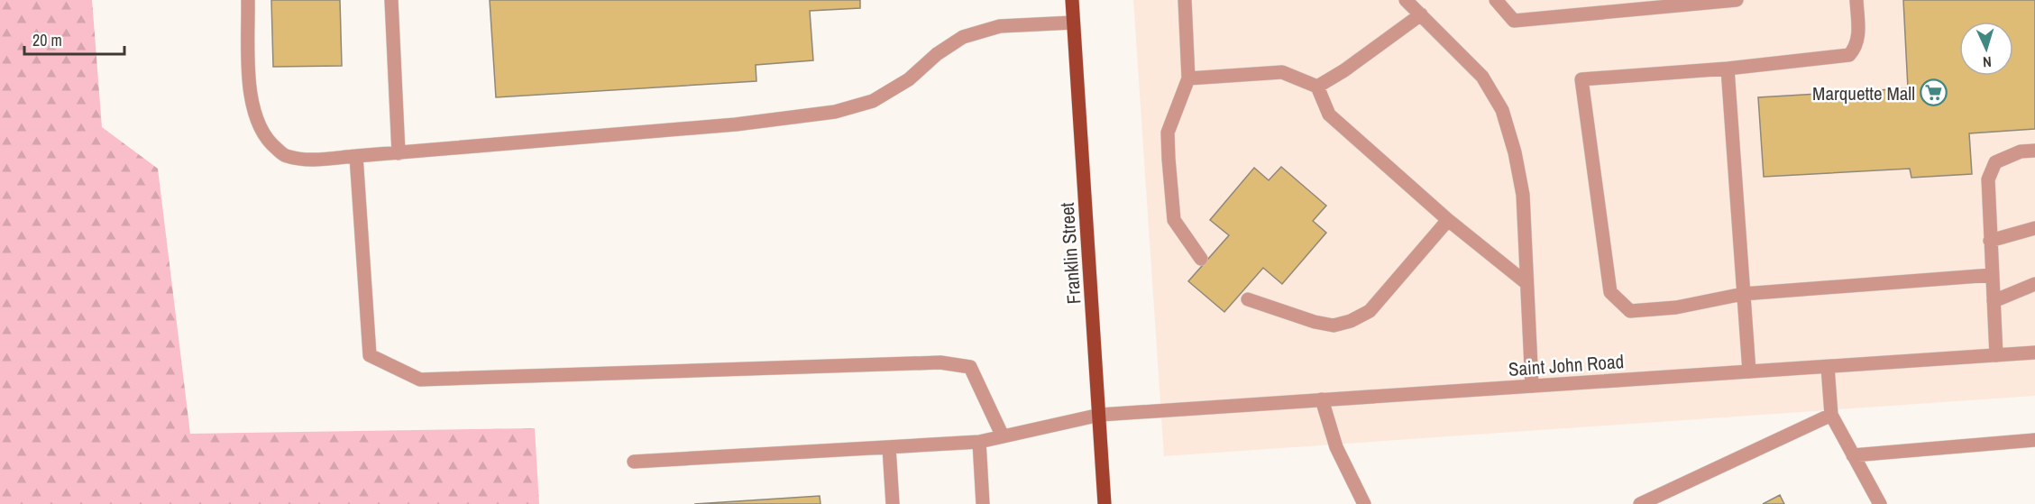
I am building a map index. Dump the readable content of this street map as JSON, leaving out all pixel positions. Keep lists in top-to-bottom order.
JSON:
{
  "streets": {
    "main road": ["Franklin Street"],
    "street": ["Saint John Road"]
  },
  "crossings": [
    ["Franklin Street", "Saint John Road"]
  ],
  "places": {
    "supermarket": ["Marquette Mall"]
  },
  "scale_bar": "20 m",
  "north": "bottom"
}
